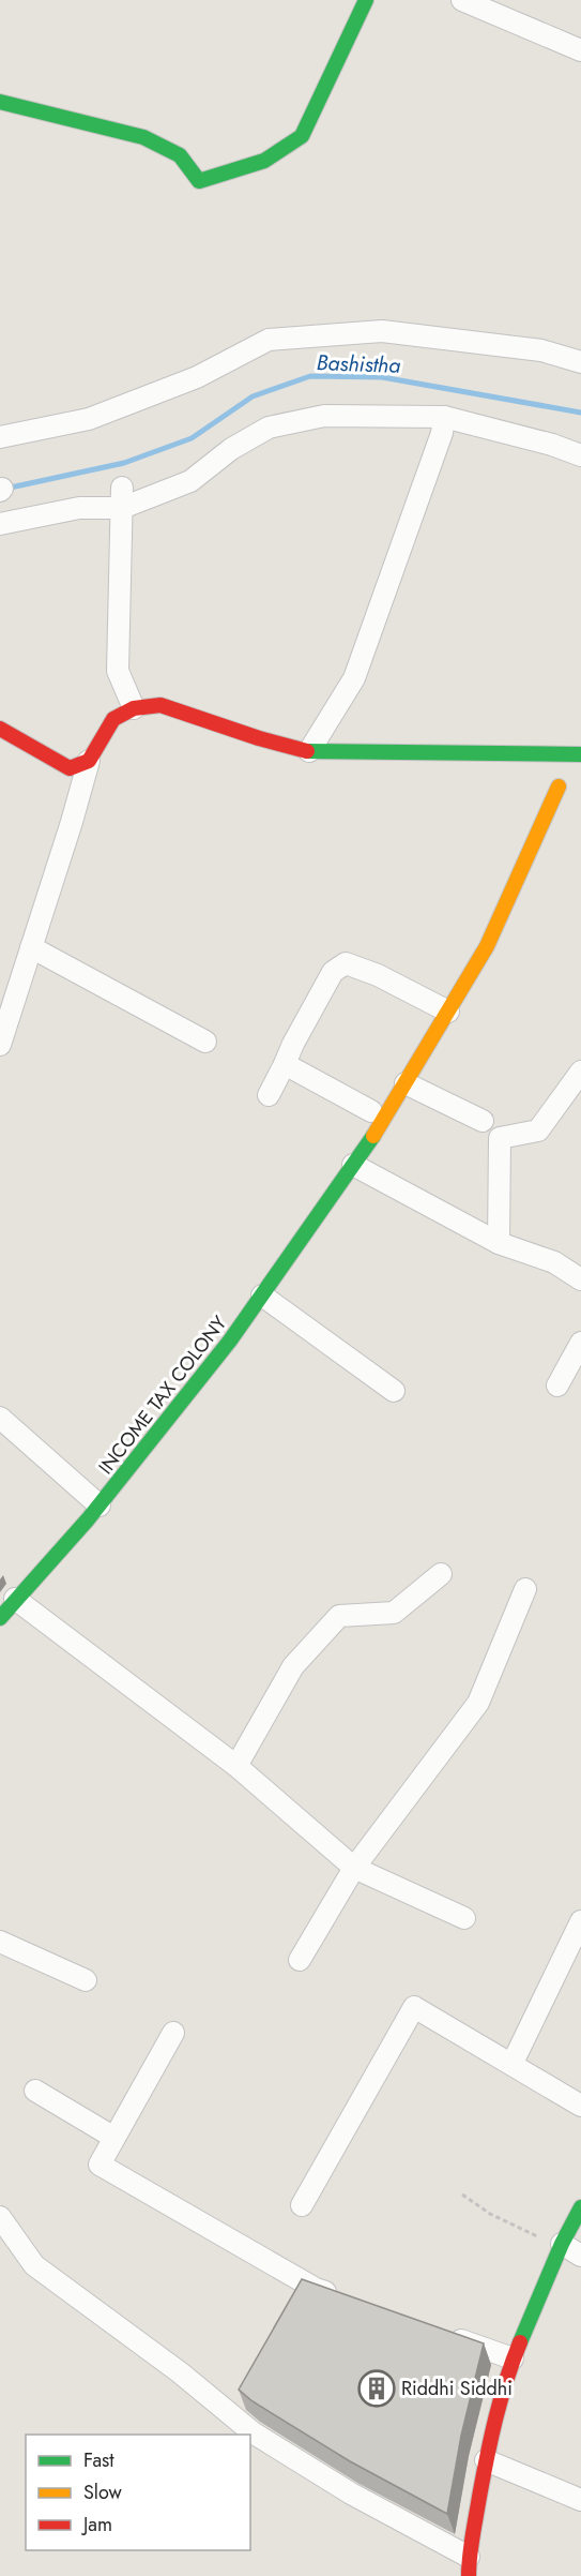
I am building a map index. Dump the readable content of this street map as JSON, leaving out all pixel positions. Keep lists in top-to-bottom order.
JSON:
{
  "streets": {
    "street": ["INCOME TAX COLONY"]
  },
  "water": ["Bashistha"],
  "places": {
    "building": ["Riddhi Siddhi"]
  },
  "legend": ["Fast", "Slow", "Jam"]
}
